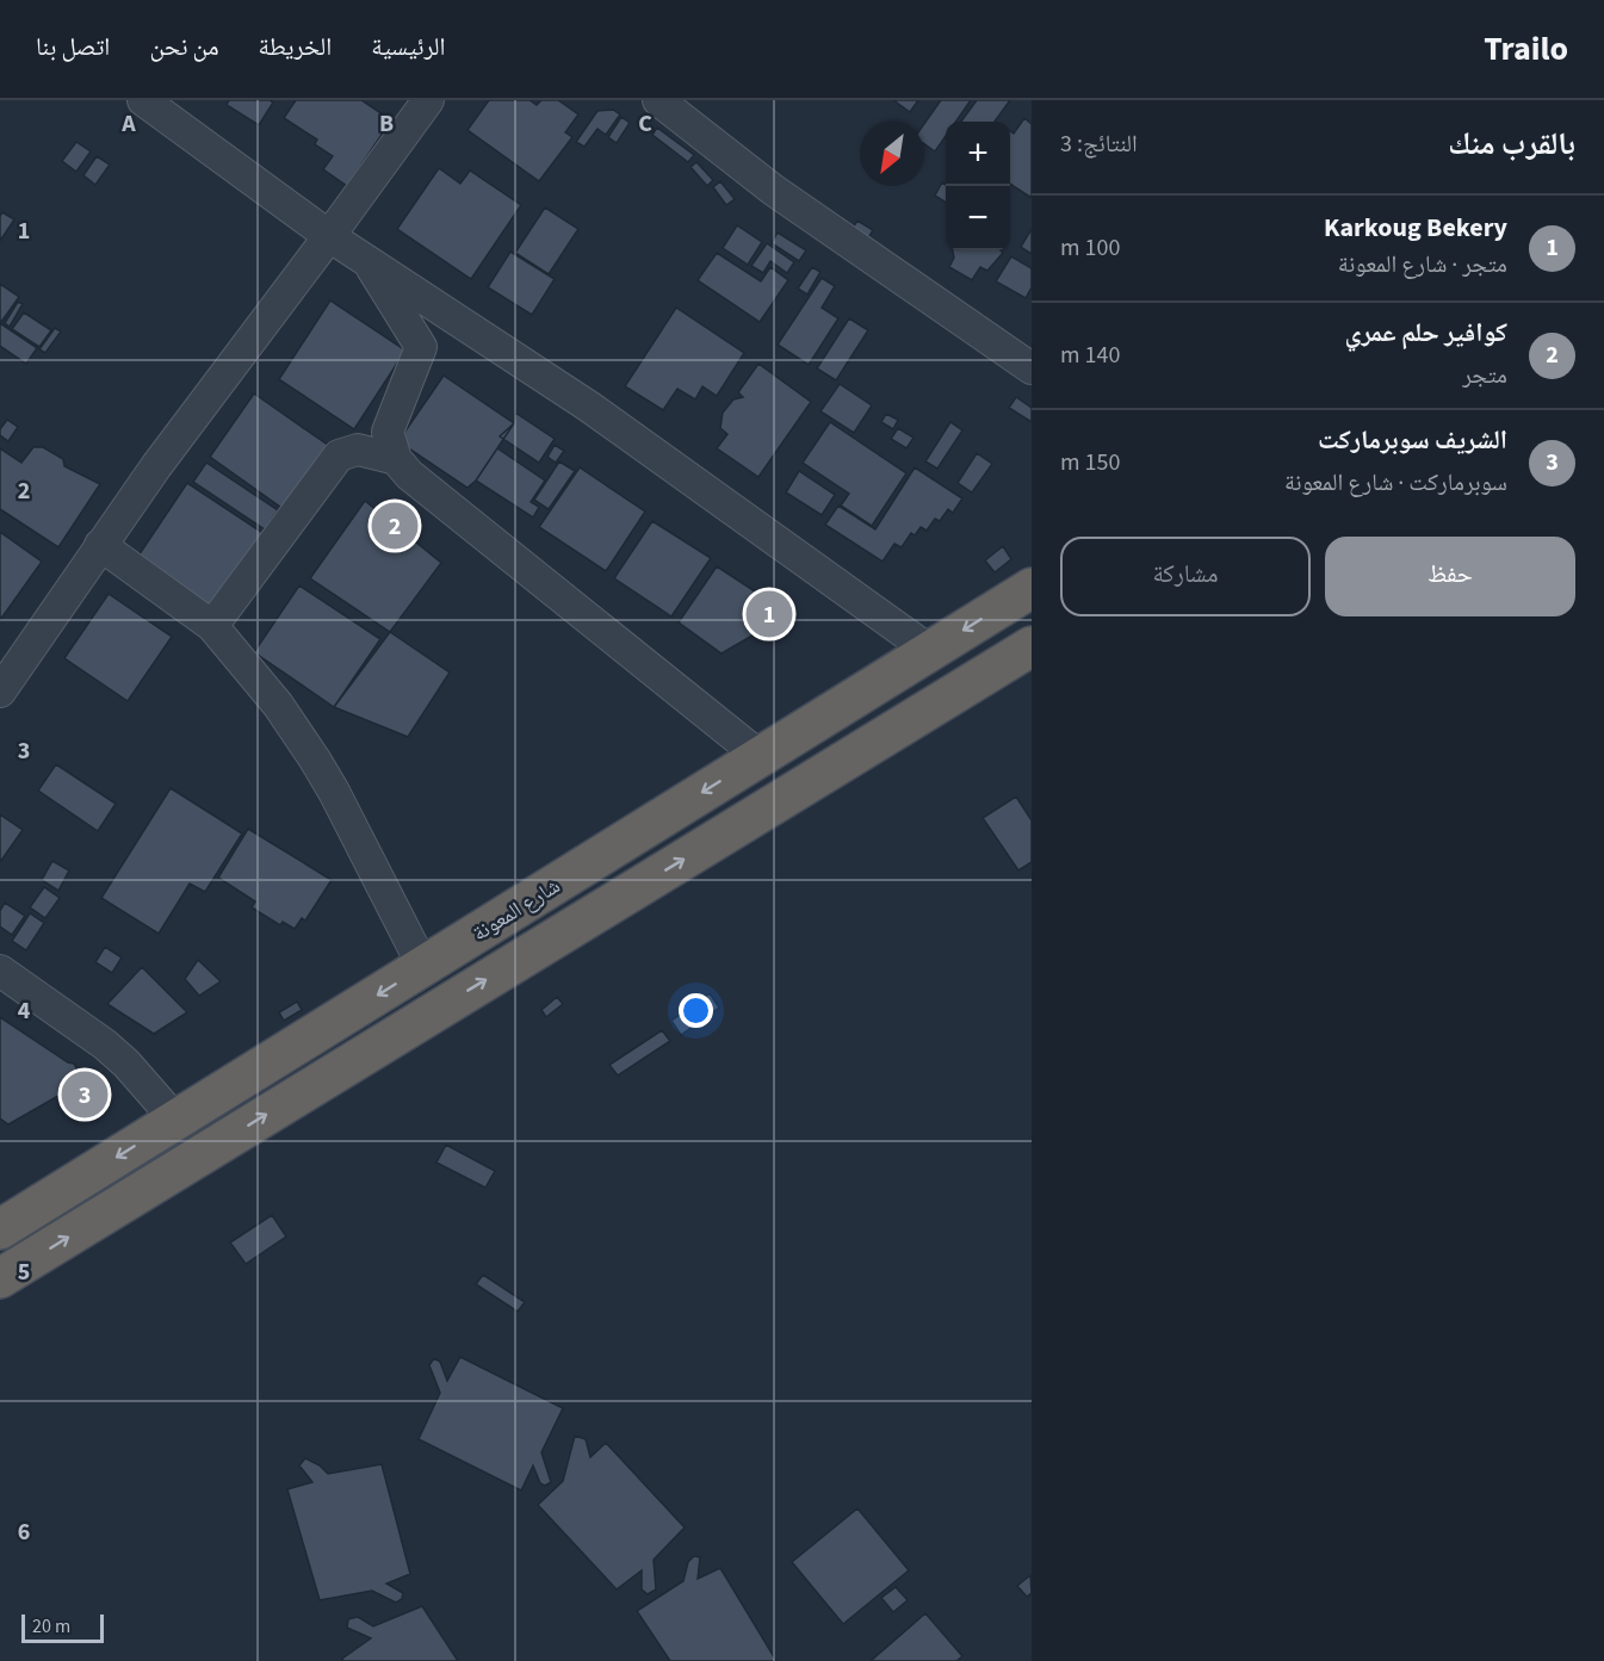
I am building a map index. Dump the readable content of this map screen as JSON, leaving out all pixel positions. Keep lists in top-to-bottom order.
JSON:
{
  "streets": {
    "highway": ["شارع المعونة"]
  },
  "scale_bar": "20 m",
  "north": "bottom left",
  "page": {
    "header": "Trailo",
    "nav": [
      "الرئيسية",
      "الخريطة",
      "من نحن",
      "اتصل بنا"
    ],
    "heading": ["بالقرب منك", "النتائج: 3"],
    "map_buttons": ["+", "−"],
    "list": [
      {
        "mark": "1",
        "name": "Karkoug Bekery",
        "note": "متجر · شارع المعونة",
        "value": "100 m"
      },
      {
        "mark": "2",
        "name": "كوافير حلم عمري",
        "note": "متجر",
        "value": "140 m"
      },
      {
        "mark": "3",
        "name": "الشريف سوبرماركت",
        "note": "سوبرماركت · شارع المعونة",
        "value": "150 m"
      }
    ],
    "pins": ["2", "1", "3"],
    "buttons": ["حفظ", "مشاركة"],
    "scale": "20 m"
  },
  "grid": {
    "columns": ["A", "B", "C"],
    "rows": [
      "1",
      "2",
      "3",
      "4",
      "5",
      "6"
    ]
  }
}
